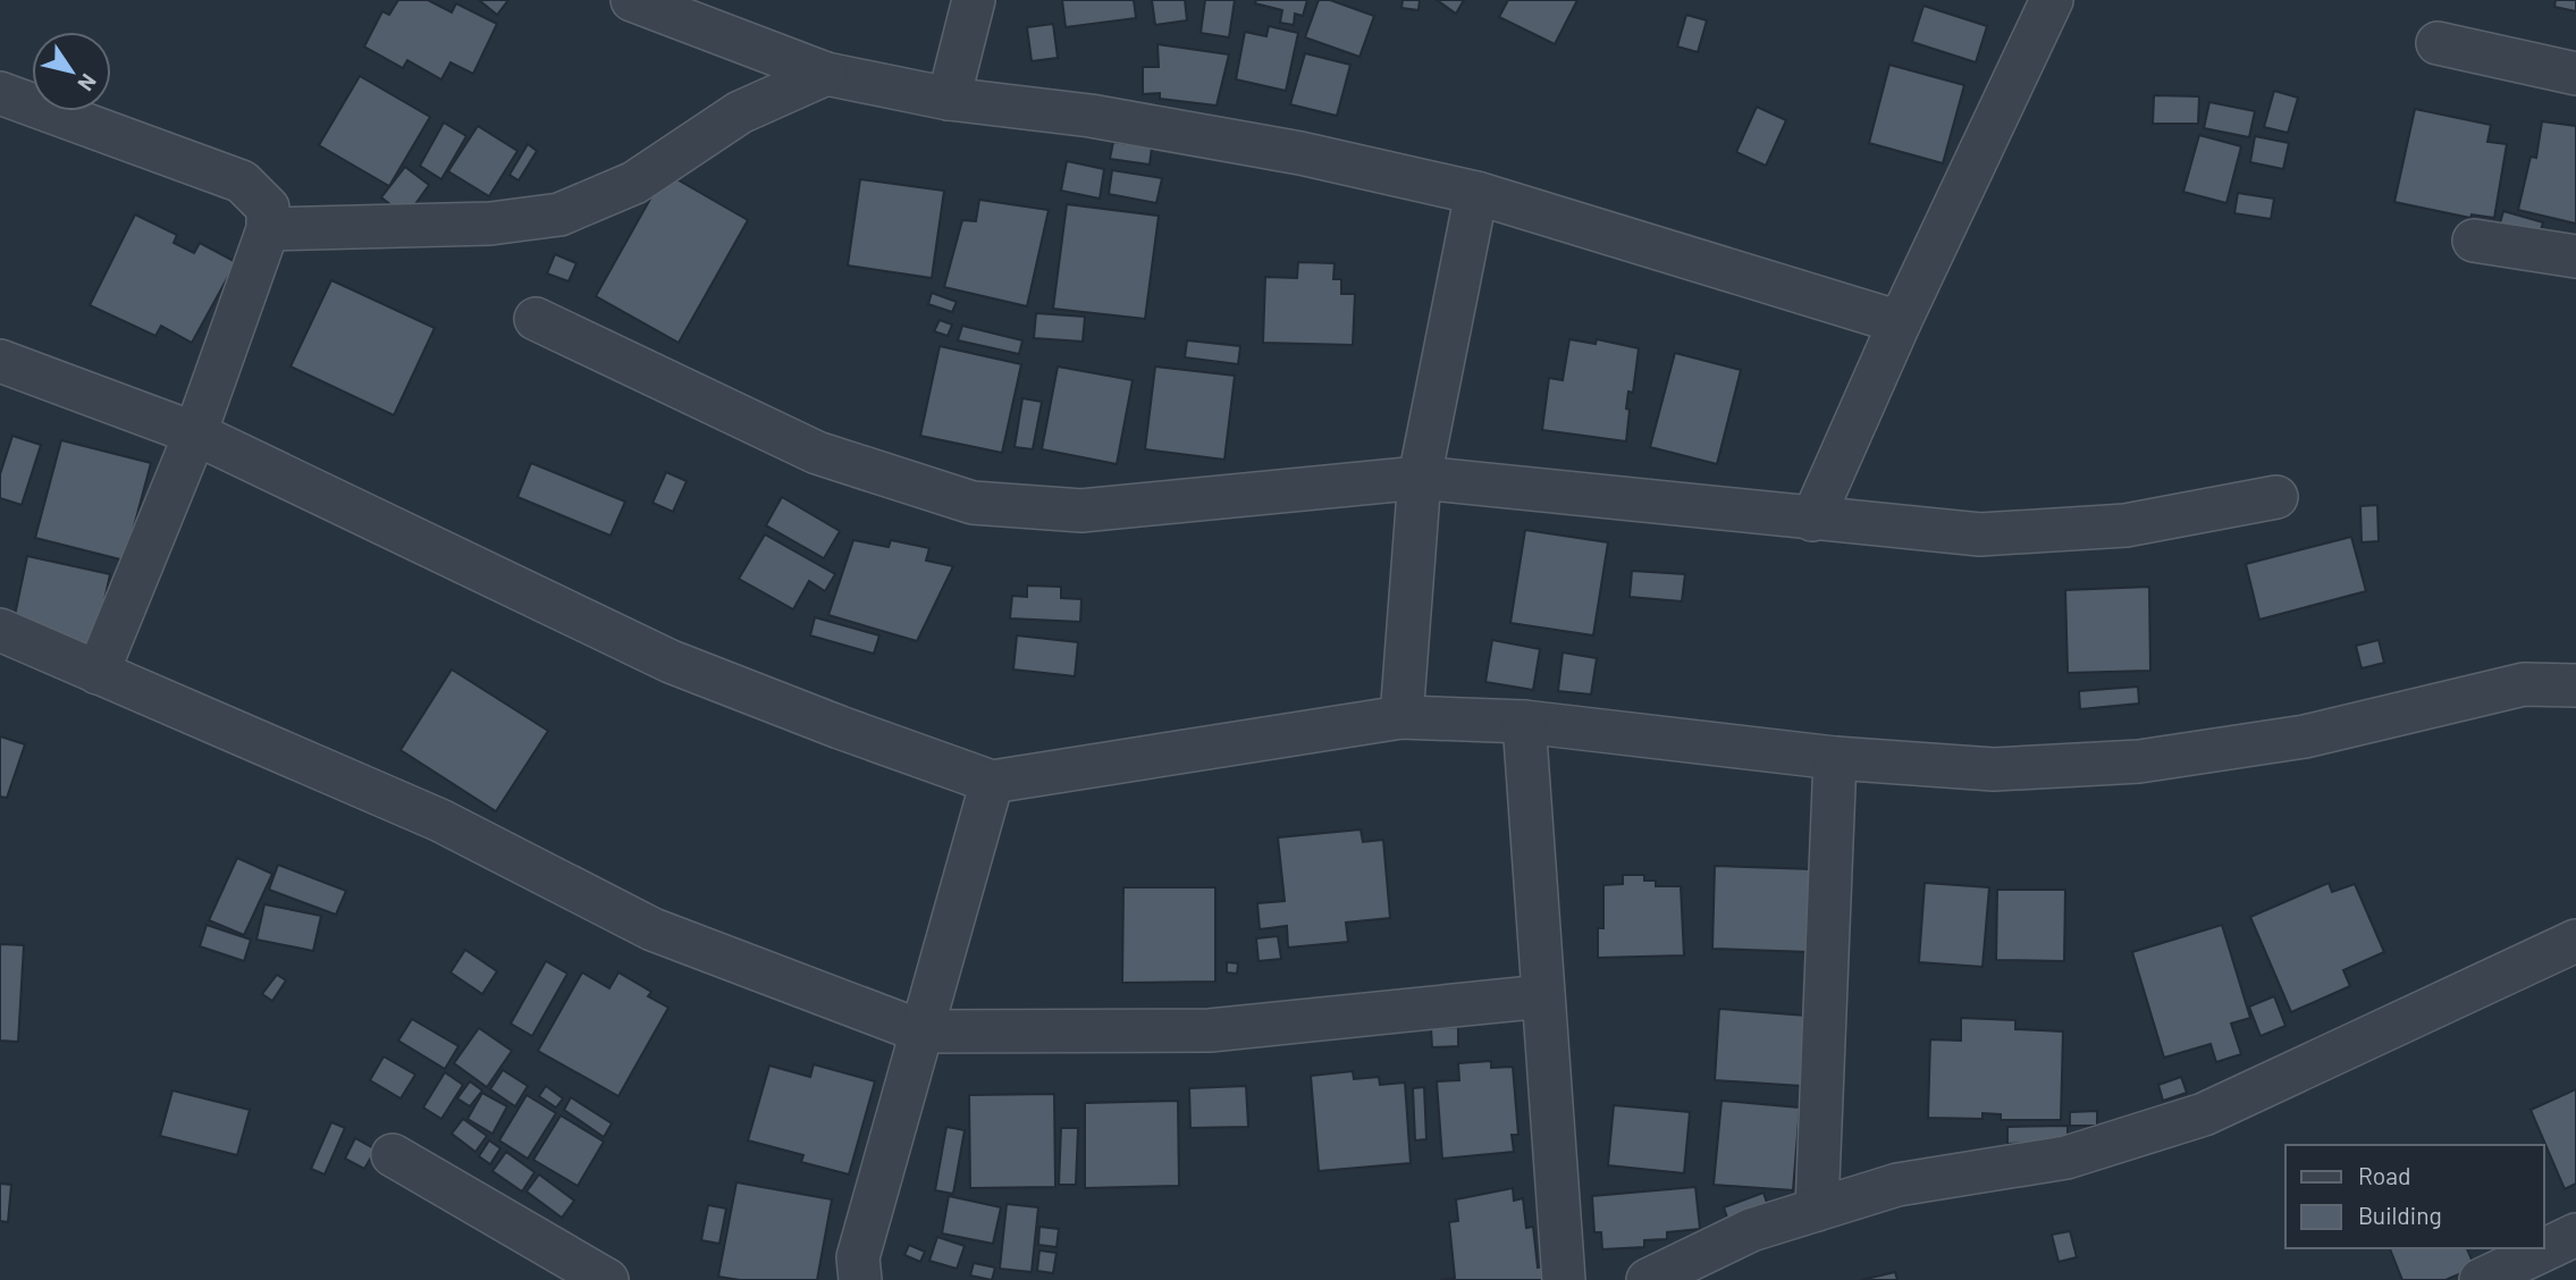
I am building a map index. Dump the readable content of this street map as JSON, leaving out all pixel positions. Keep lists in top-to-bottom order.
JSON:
{
  "legend": ["Road", "Building"],
  "north": "bottom right"
}
